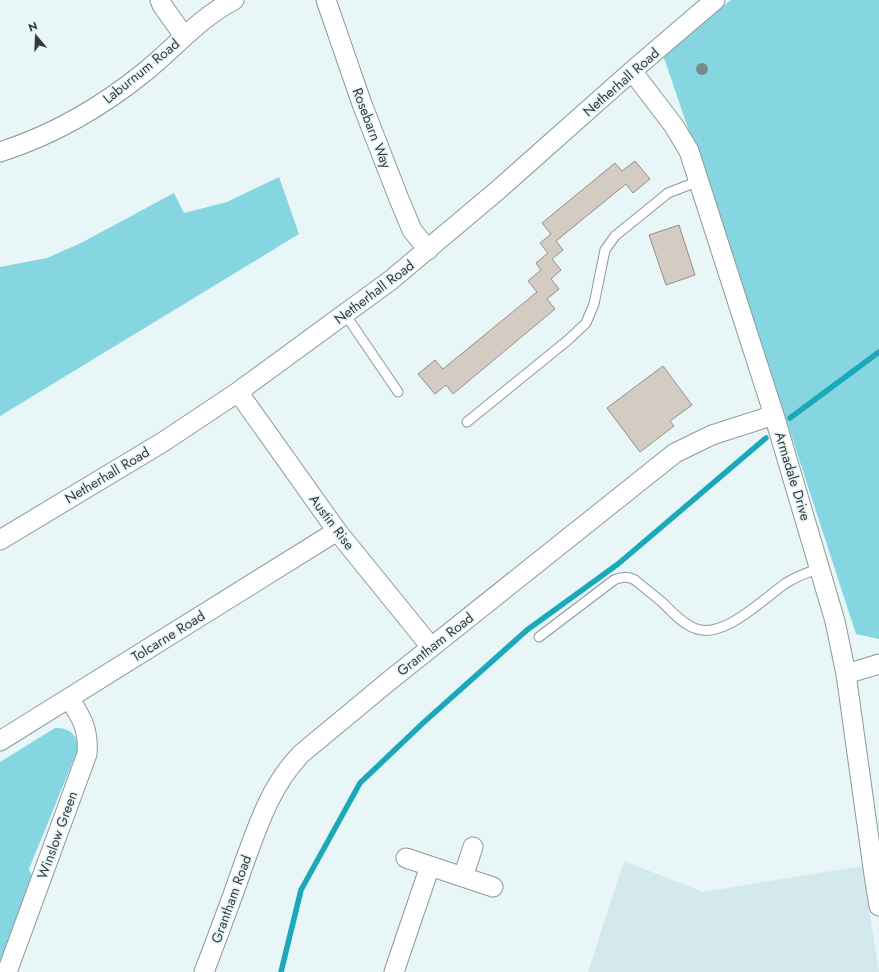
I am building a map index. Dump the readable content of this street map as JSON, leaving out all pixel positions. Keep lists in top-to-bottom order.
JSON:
{
  "streets": {
    "street": [
      "Laburnum Road",
      "Netherhall Road",
      "Rosebarn Way",
      "Armadale Drive",
      "Austin Rise",
      "Tolcarne Road",
      "Grantham Road",
      "Winslow Green"
    ]
  },
  "crossings": [
    ["Netherhall Road", "Rosebarn Way"],
    ["Netherhall Road", "Armadale Drive"],
    ["Netherhall Road", "Austin Rise"],
    ["Armadale Drive", "Grantham Road"],
    ["Austin Rise", "Tolcarne Road"],
    ["Austin Rise", "Grantham Road"],
    ["Tolcarne Road", "Winslow Green"]
  ],
  "north": "top"
}
